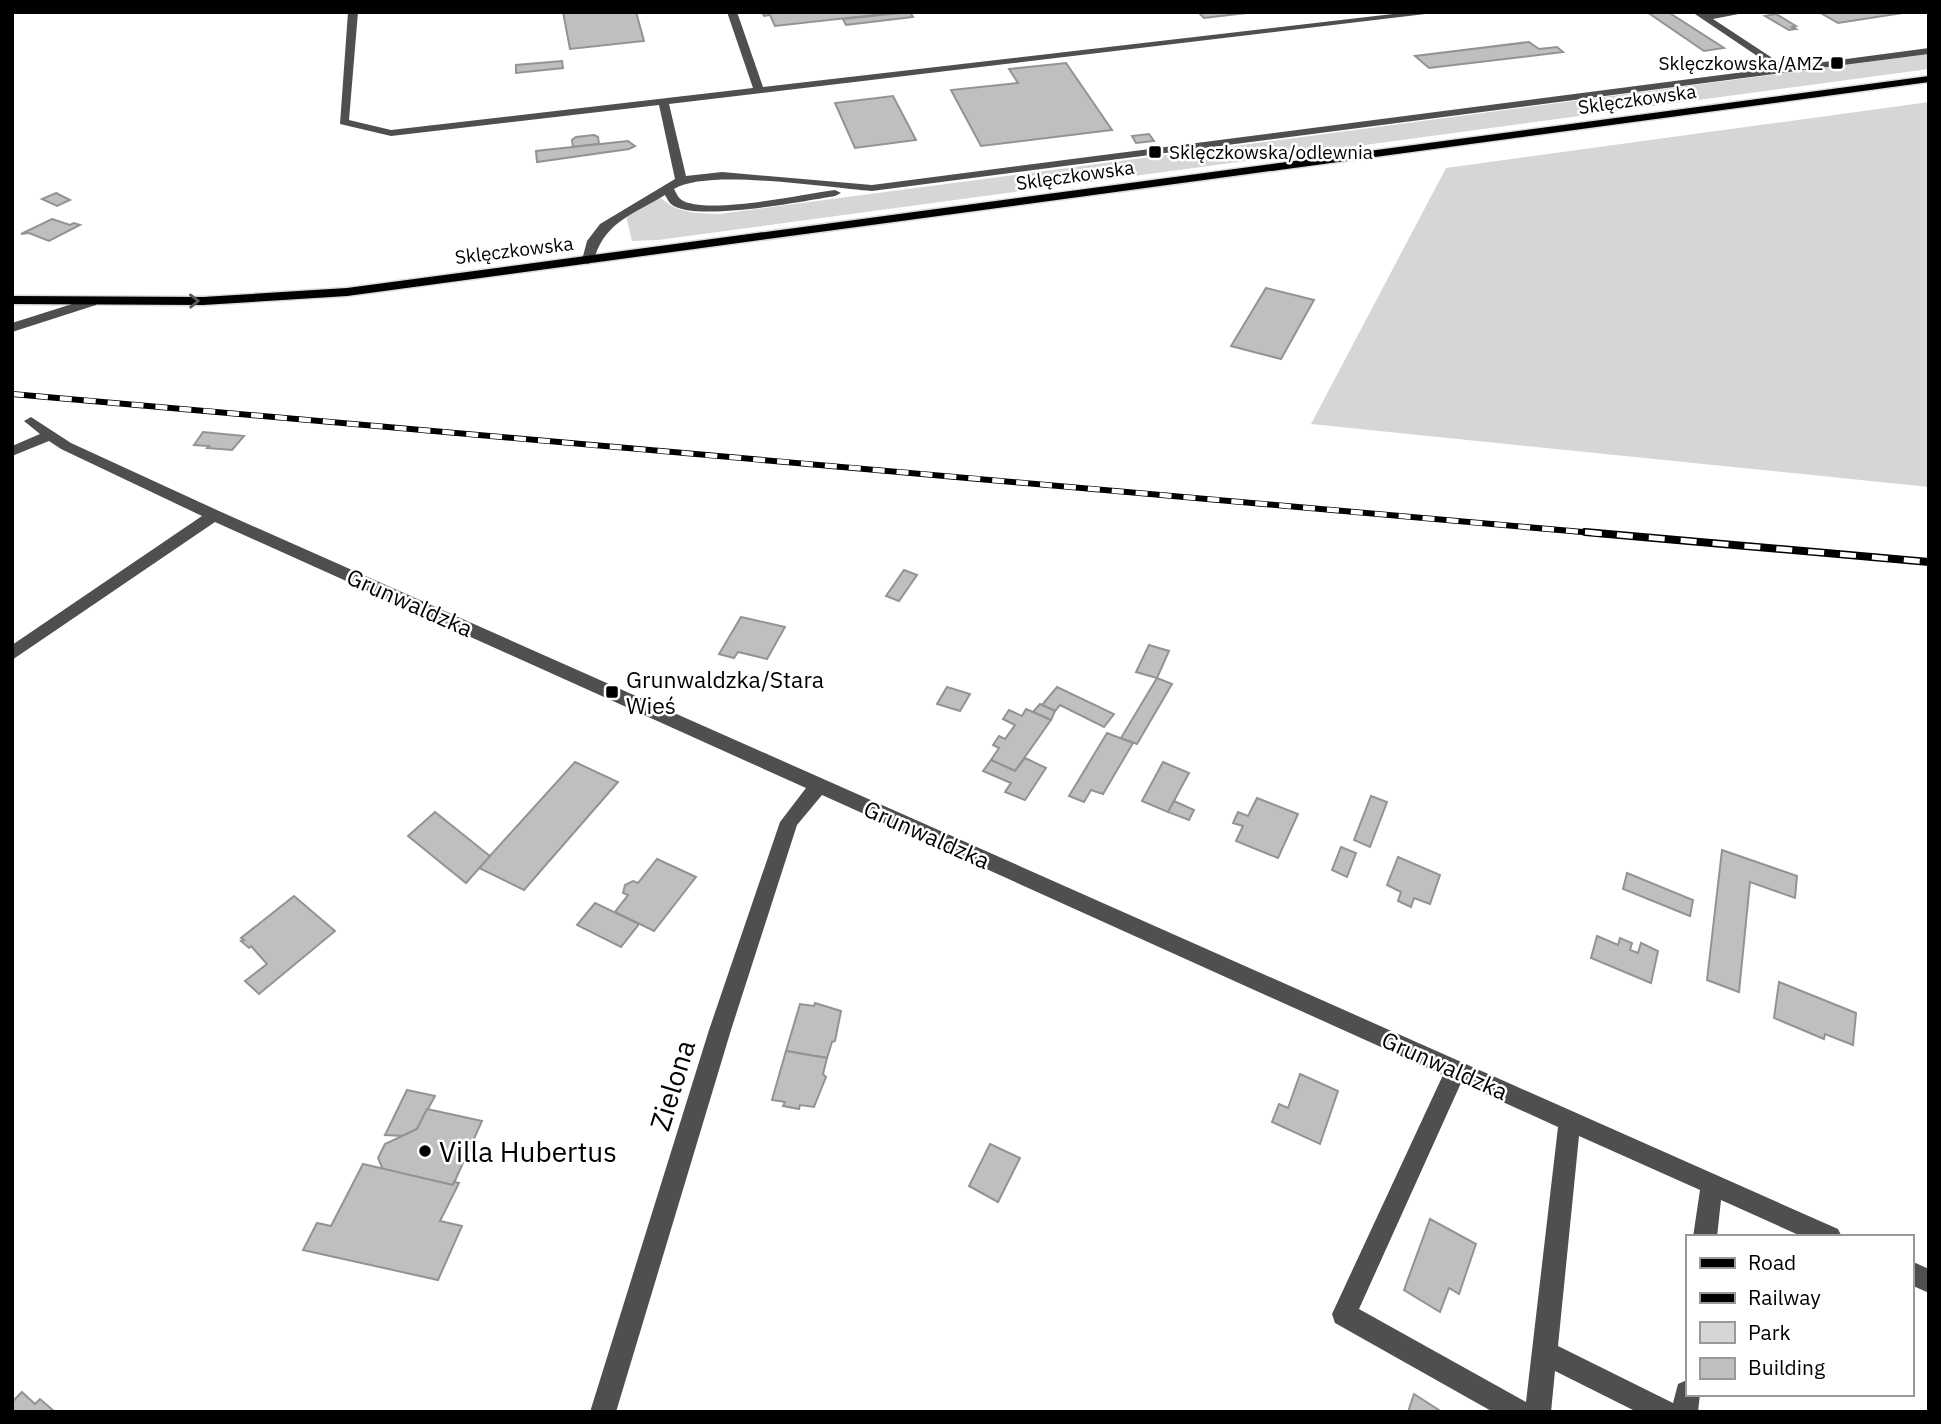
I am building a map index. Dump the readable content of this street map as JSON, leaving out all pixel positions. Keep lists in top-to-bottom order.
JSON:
{
  "streets": {
    "main road": ["Sklęczkowska"],
    "street": ["Grunwaldzka", "Zielona"]
  },
  "crossings": [
    ["Grunwaldzka", "Zielona"]
  ],
  "places": {
    "transit": ["Sklęczkowska/AMZ", "Sklęczkowska/odlewnia", "Grunwaldzka/Stara Wieś"],
    "other": ["Villa Hubertus"]
  },
  "legend": [
    "Road",
    "Railway",
    "Park",
    "Building"
  ]
}
